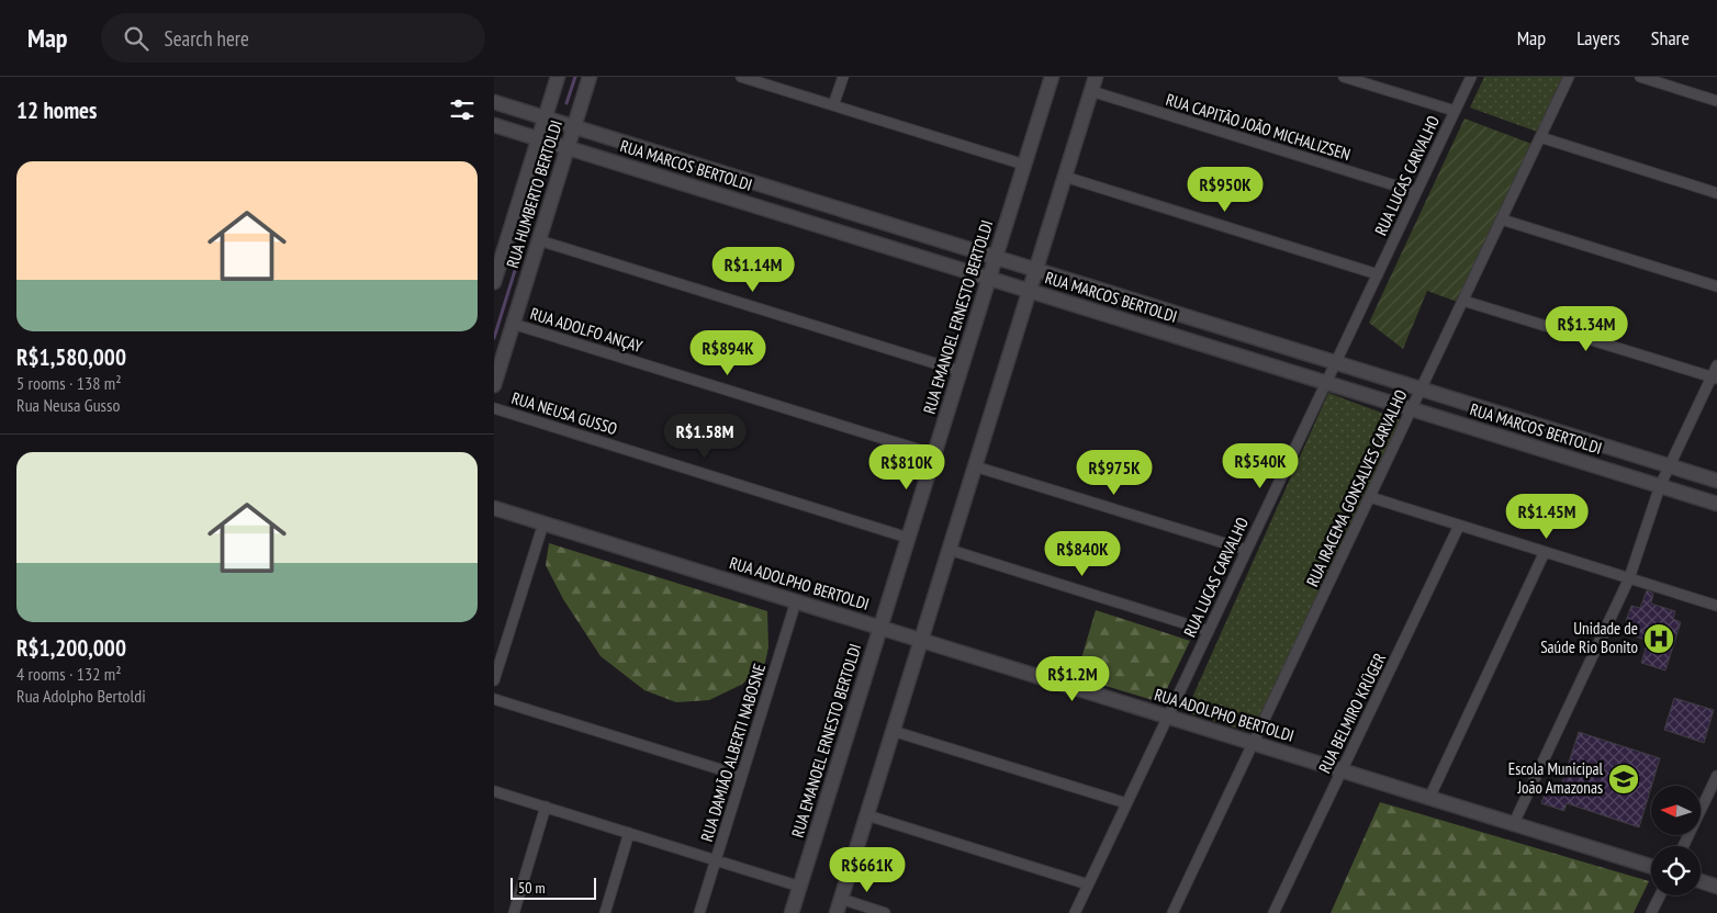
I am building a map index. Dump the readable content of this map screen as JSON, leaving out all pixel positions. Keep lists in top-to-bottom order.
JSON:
{
  "streets": {
    "street": [
      "RUA CAPITÃO JOÃO MICHALIZSEN",
      "RUA MARCOS BERTOLDI",
      "RUA LUCAS CARVALHO",
      "RUA HUMBERTO BERTOLDI",
      "RUA EMANOEL ERNESTO BERTOLDI",
      "RUA ADOLFO ANÇAY",
      "RUA NEUSA GUSSO",
      "RUA IRACEMA GONSALVES CARVALHO",
      "RUA ADOLPHO BERTOLDI",
      "RUA BELMIRO KRÜGER",
      "RUA DAMIÃO ALBERTI NABOSNE"
    ]
  },
  "crossings": [
    ["RUA CAPITÃO JOÃO MICHALIZSEN", "RUA LUCAS CARVALHO"],
    ["RUA MARCOS BERTOLDI", "RUA LUCAS CARVALHO"],
    ["RUA MARCOS BERTOLDI", "RUA HUMBERTO BERTOLDI"],
    ["RUA MARCOS BERTOLDI", "RUA EMANOEL ERNESTO BERTOLDI"],
    ["RUA MARCOS BERTOLDI", "RUA IRACEMA GONSALVES CARVALHO"],
    ["RUA LUCAS CARVALHO", "RUA ADOLPHO BERTOLDI"],
    ["RUA HUMBERTO BERTOLDI", "RUA ADOLFO ANÇAY"],
    ["RUA EMANOEL ERNESTO BERTOLDI", "RUA ADOLFO ANÇAY"],
    ["RUA EMANOEL ERNESTO BERTOLDI", "RUA NEUSA GUSSO"],
    ["RUA EMANOEL ERNESTO BERTOLDI", "RUA ADOLPHO BERTOLDI"],
    ["RUA IRACEMA GONSALVES CARVALHO", "RUA ADOLPHO BERTOLDI"],
    ["RUA ADOLPHO BERTOLDI", "RUA BELMIRO KRÜGER"],
    ["RUA ADOLPHO BERTOLDI", "RUA DAMIÃO ALBERTI NABOSNE"]
  ],
  "places": {
    "hospital": ["Unidade de Saúde Rio Bonito"],
    "school or university": ["Escola Municipal João Amazonas"]
  },
  "scale_bar": "50 m",
  "north": "left",
  "page": {
    "header": "Map",
    "search": "Search here",
    "nav": ["Map", "Layers", "Share"],
    "heading": "12 homes",
    "list": [
      {
        "name": "R$1,580,000",
        "note": "5 rooms · 138 m² · Rua Neusa Gusso"
      },
      {
        "name": "R$1,200,000",
        "note": "4 rooms · 132 m² · Rua Adolpho Bertoldi"
      }
    ],
    "price": [
      "R$950K",
      "R$1.14M",
      "R$1.34M",
      "R$894K",
      "R$1.58M",
      "R$540K",
      "R$810K",
      "R$975K",
      "R$1.45M",
      "R$840K",
      "R$1.2M",
      "R$661K"
    ],
    "scale": "50 m"
  }
}
